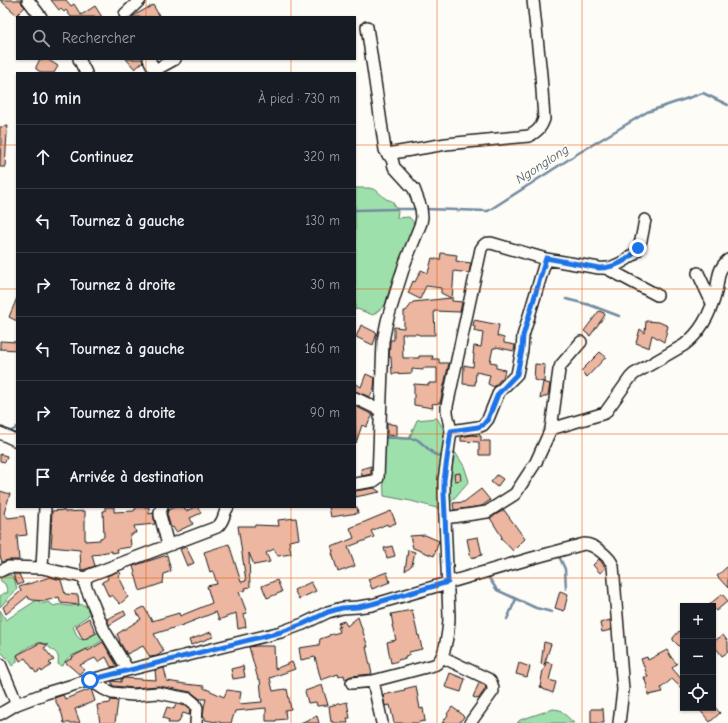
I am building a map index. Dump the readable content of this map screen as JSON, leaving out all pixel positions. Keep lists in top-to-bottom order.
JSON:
{
  "water": ["Ngonglong"],
  "page": {
    "search": "Rechercher",
    "heading": ["10 min", "À pied · 730 m"],
    "list": [
      ["Continuez", "320 m"],
      ["Tournez à gauche", "130 m"],
      ["Tournez à droite", "30 m"],
      ["Tournez à gauche", "160 m"],
      ["Tournez à droite", "90 m"],
      "Arrivée à destination"
    ],
    "map_buttons": ["+", "−"]
  }
}
